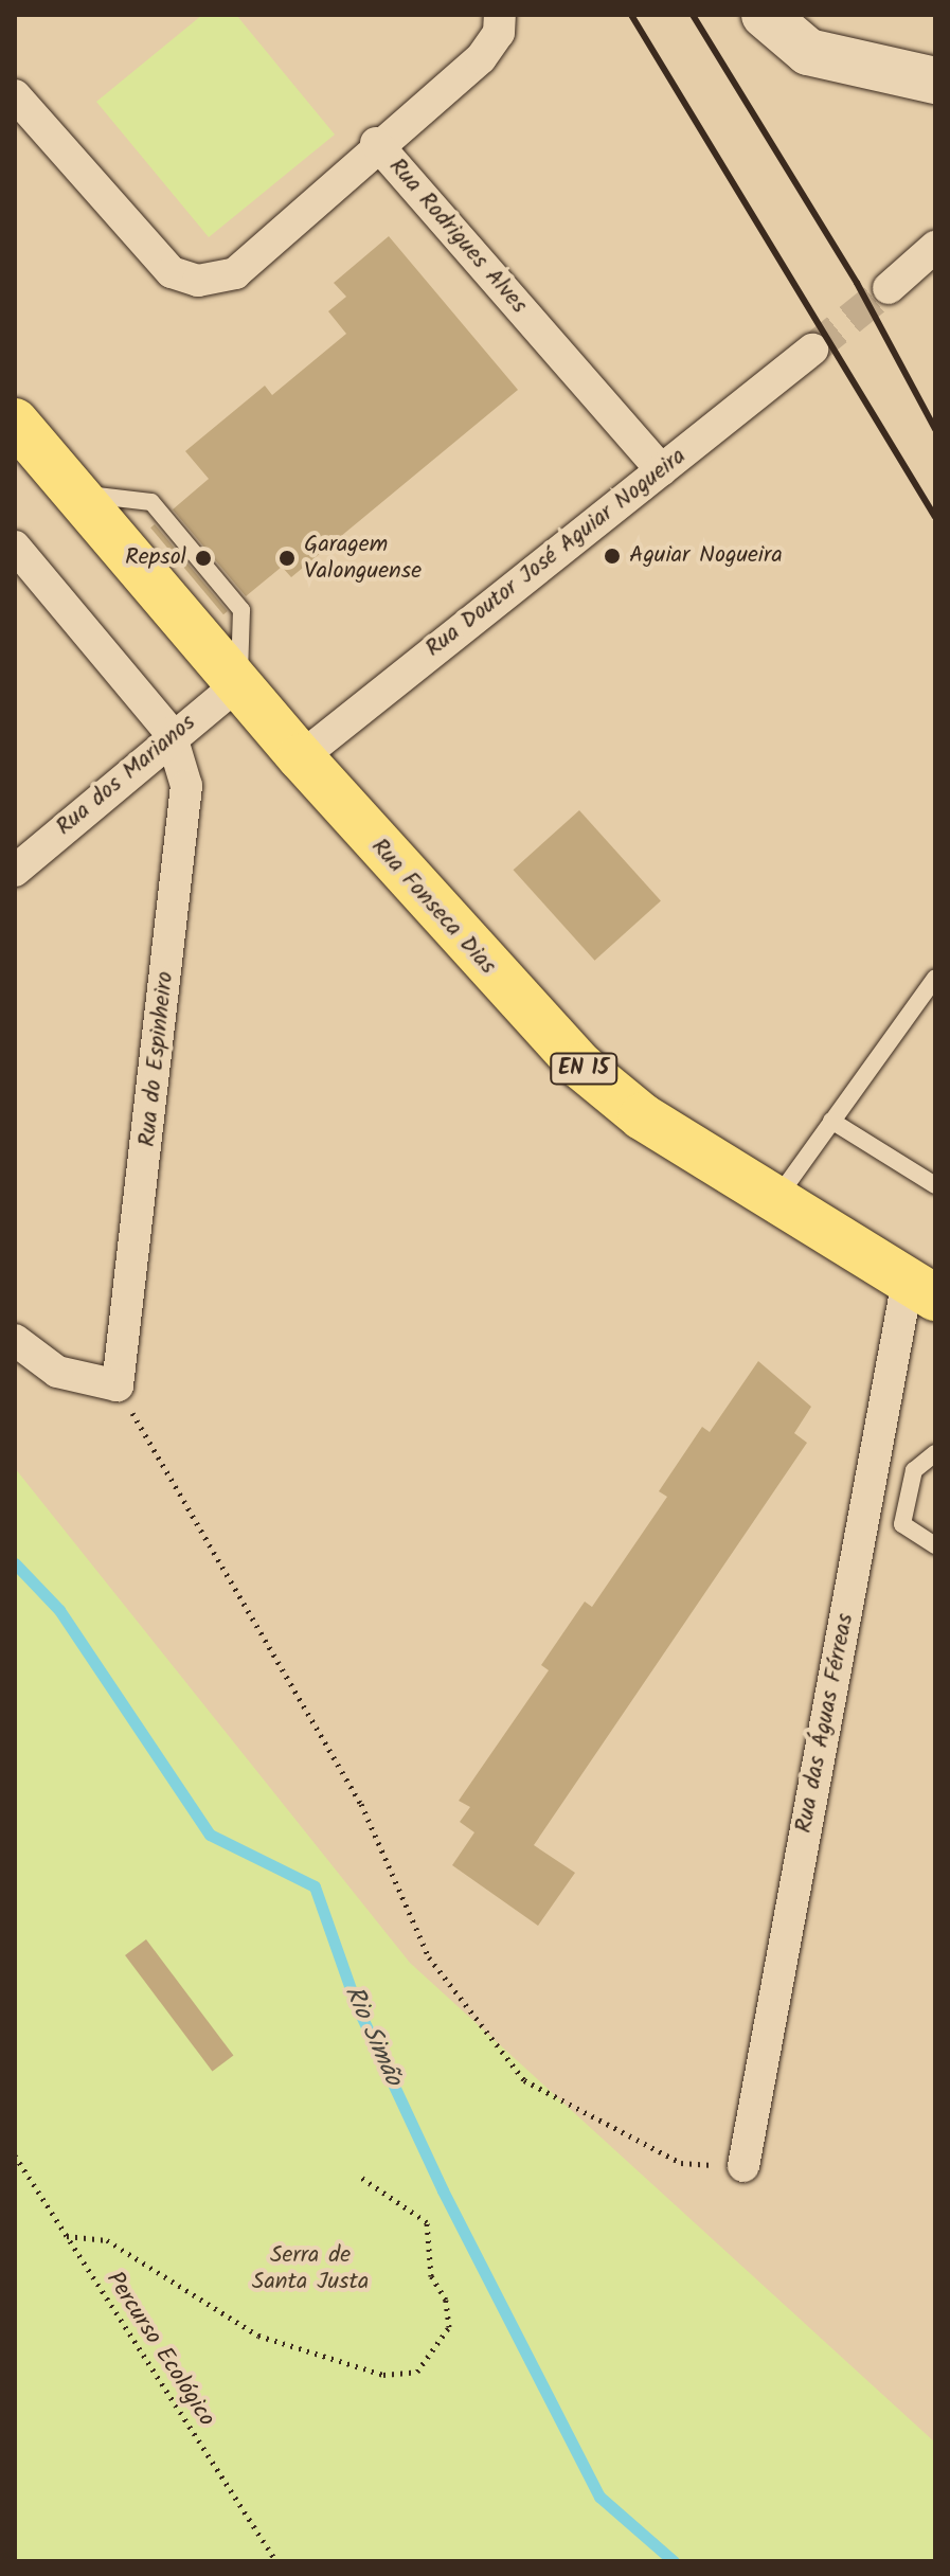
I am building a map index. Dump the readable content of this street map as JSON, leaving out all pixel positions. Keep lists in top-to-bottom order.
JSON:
{
  "streets": {
    "main road": ["Rua Fonseca Dias", "EN 15"],
    "street": [
      "Rua Rodrigues Alves",
      "Rua Doutor José Aguiar Nogueira",
      "Rua dos Marianos",
      "Rua do Espinheiro",
      "Rua das Águas Férreas"
    ],
    "path": ["Percurso Ecológico"]
  },
  "crossings": [
    ["Rua Rodrigues Alves", "Rua Doutor José Aguiar Nogueira"],
    ["Rua Doutor José Aguiar Nogueira", "Rua Fonseca Dias"],
    ["Rua dos Marianos", "Rua Fonseca Dias"],
    ["Rua dos Marianos", "Rua do Espinheiro"],
    ["Rua Fonseca Dias", "Rua das Águas Férreas"]
  ],
  "water": ["Rio Simão"],
  "parks": ["Serra de Santa Justa"],
  "places": ["Aguiar Nogueira", "Repsol", "Garagem Valonguense"]
}
